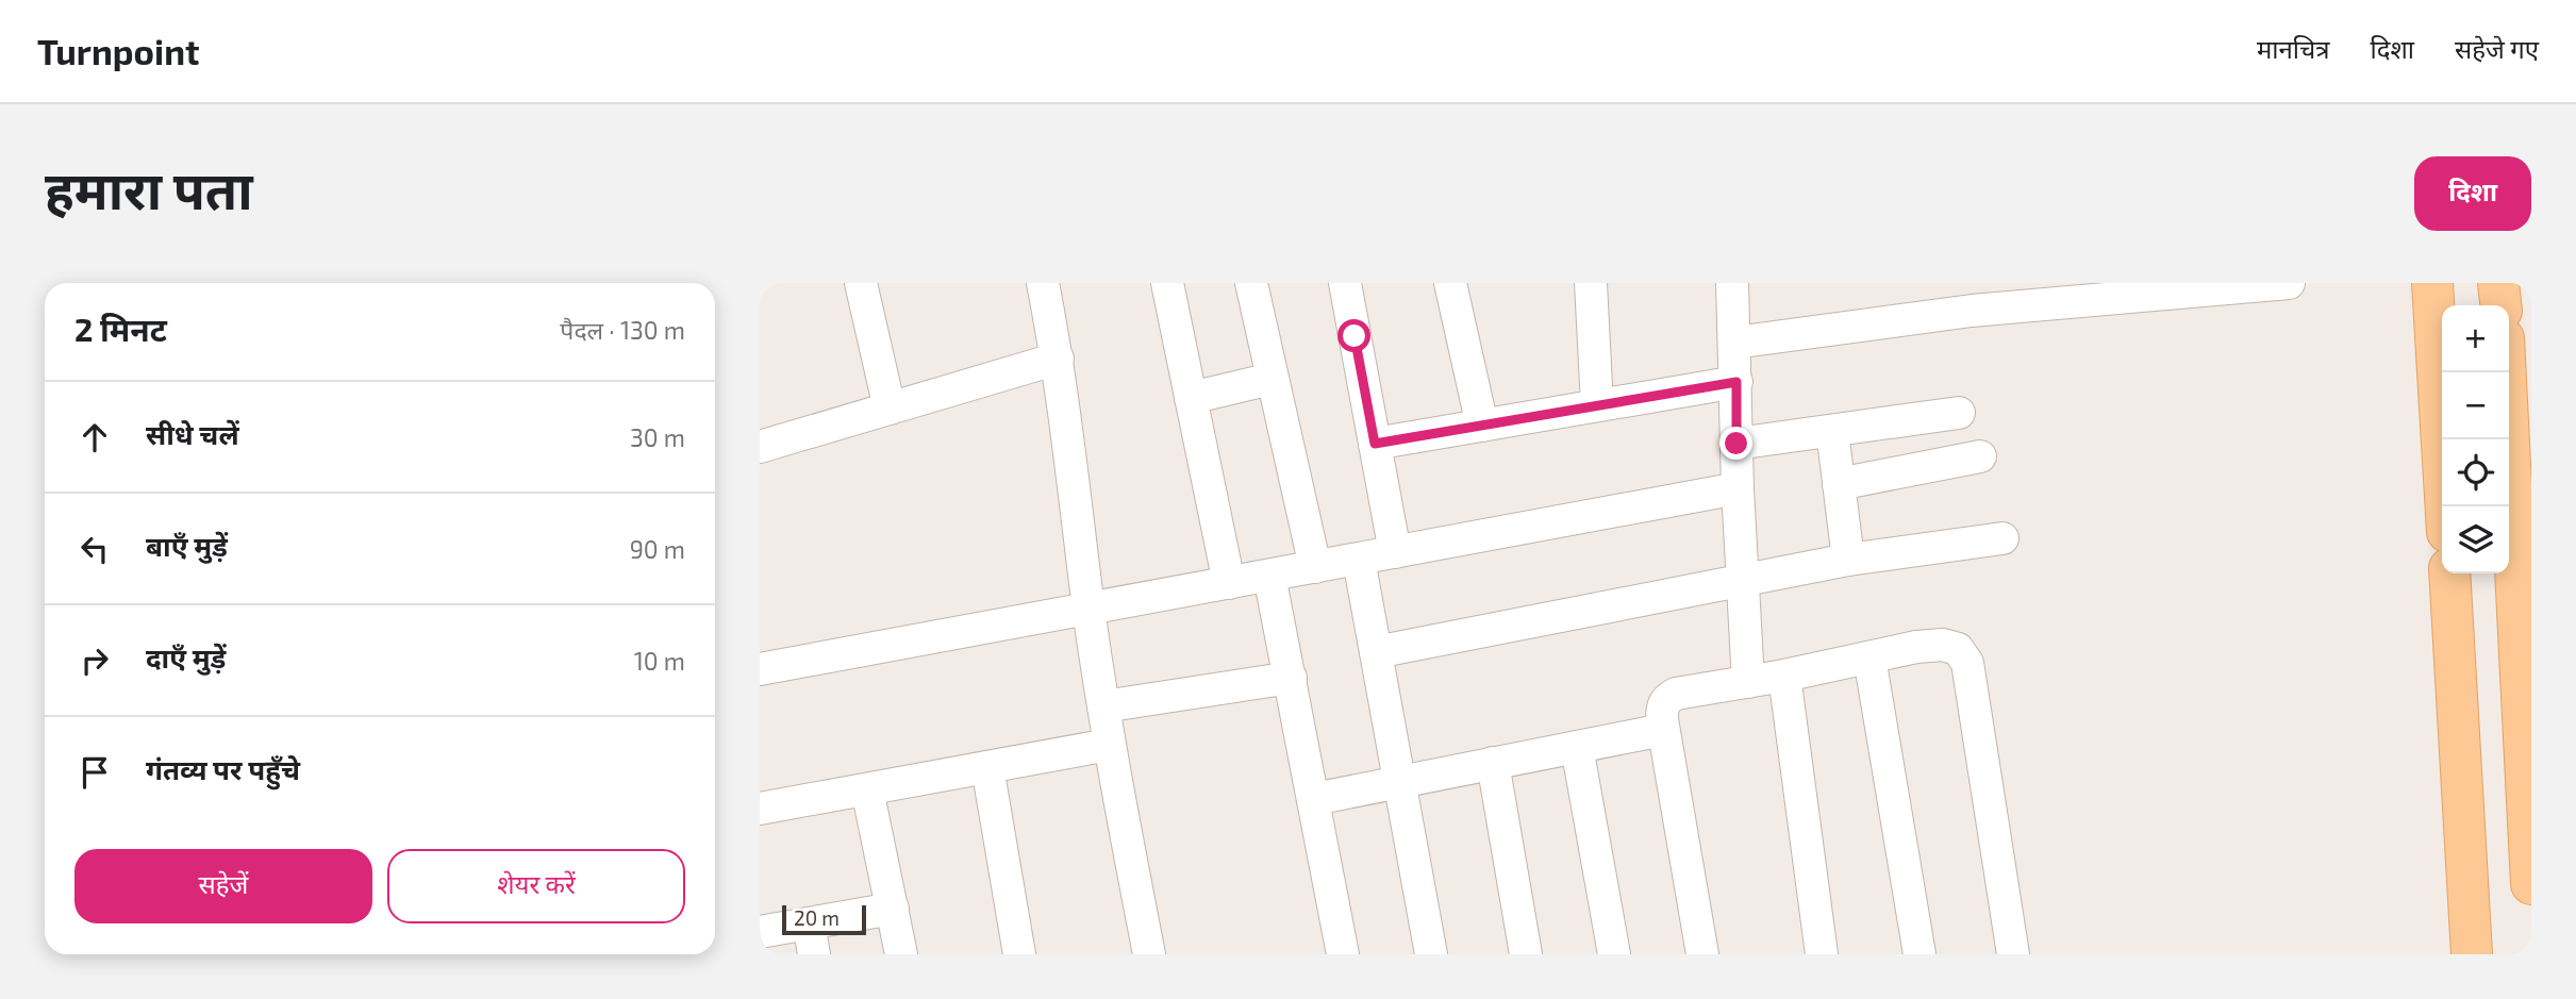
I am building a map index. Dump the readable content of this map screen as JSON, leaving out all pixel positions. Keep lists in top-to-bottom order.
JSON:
{
  "scale_bar": "20 m",
  "page": {
    "header": "Turnpoint",
    "nav": ["मानचित्र", "दिशा", "सहेजे गए"],
    "buttons": [
      "दिशा",
      ["सहेजें", "शेयर करें"]
    ],
    "title": "हमारा पता",
    "heading": ["2 मिनट", "पैदल · 130 m"],
    "map_buttons": ["+", "−"],
    "list": [
      ["सीधे चलें", "30 m"],
      ["बाएँ मुड़ें", "90 m"],
      ["दाएँ मुड़ें", "10 m"],
      "गंतव्य पर पहुँचे"
    ],
    "scale": "20 m"
  }
}
